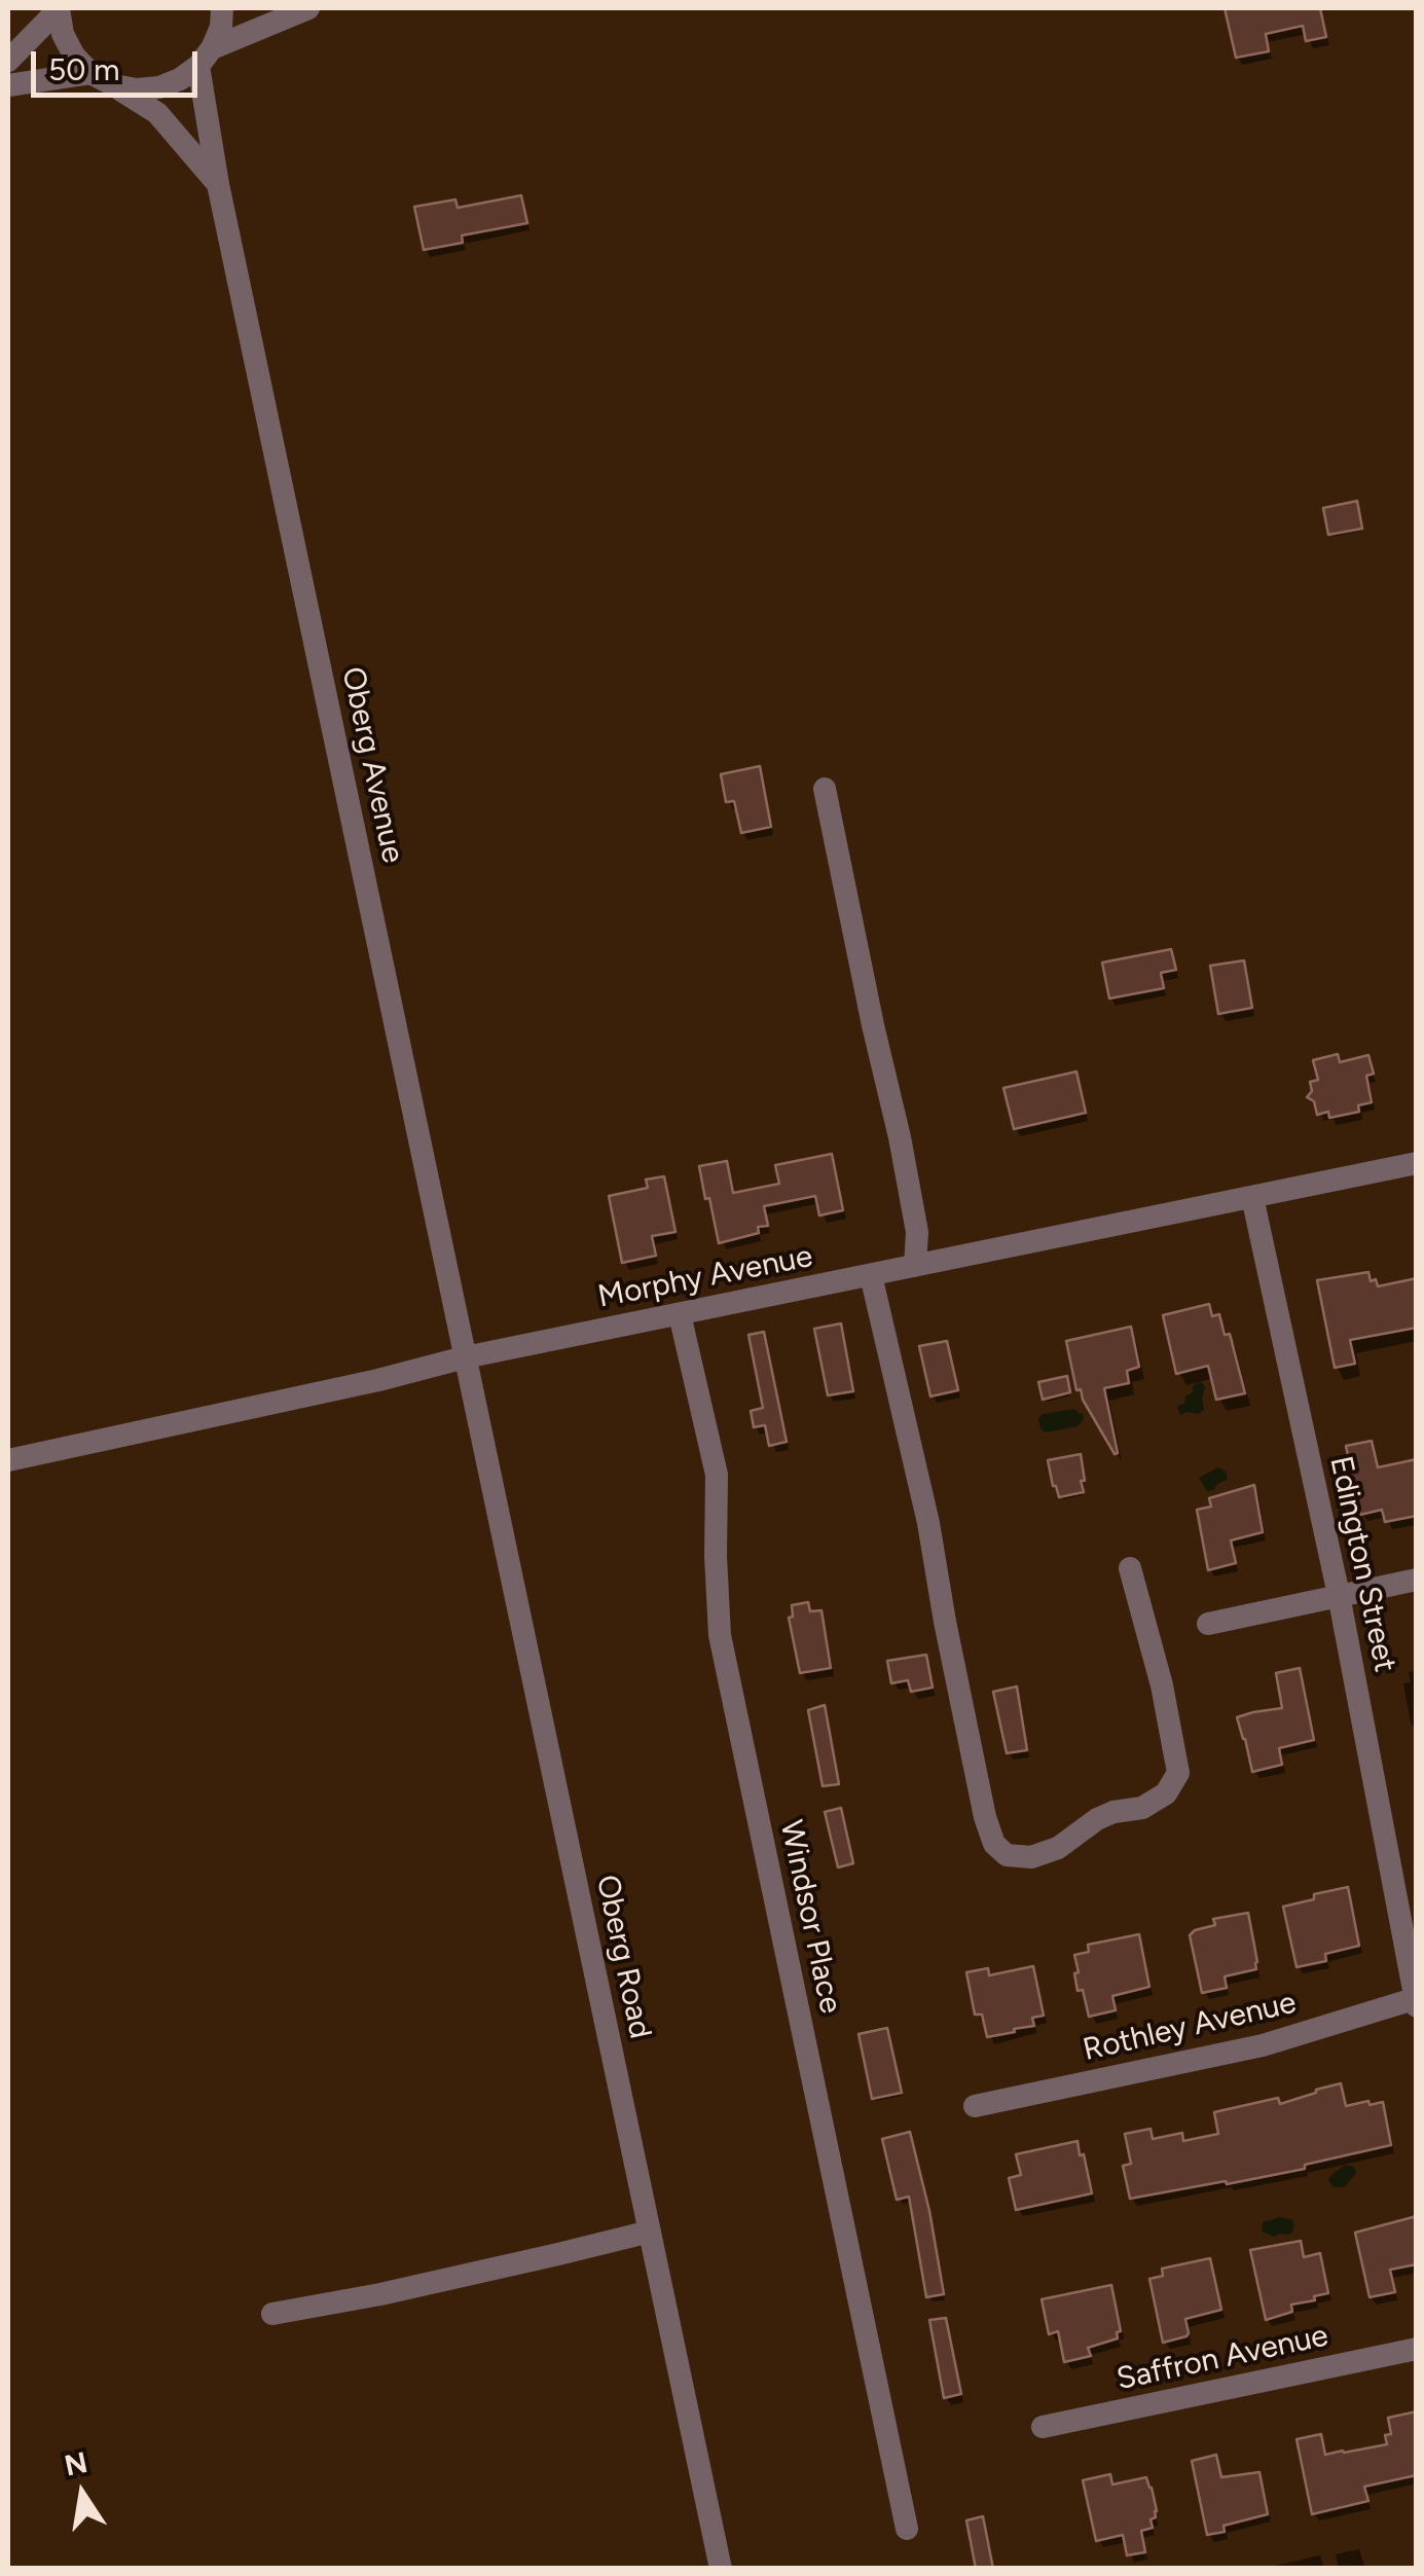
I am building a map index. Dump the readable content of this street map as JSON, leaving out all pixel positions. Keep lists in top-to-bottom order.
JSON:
{
  "streets": {
    "street": [
      "Oberg Avenue",
      "Morphy Avenue",
      "Edington Street",
      "Windsor Place",
      "Oberg Road",
      "Rothley Avenue",
      "Saffron Avenue"
    ]
  },
  "crossings": [
    ["Oberg Avenue", "Morphy Avenue"],
    ["Oberg Avenue", "Oberg Road"],
    ["Morphy Avenue", "Edington Street"],
    ["Morphy Avenue", "Windsor Place"],
    ["Morphy Avenue", "Oberg Road"],
    ["Edington Street", "Rothley Avenue"]
  ],
  "scale_bar": "50 m",
  "north": "top"
}
